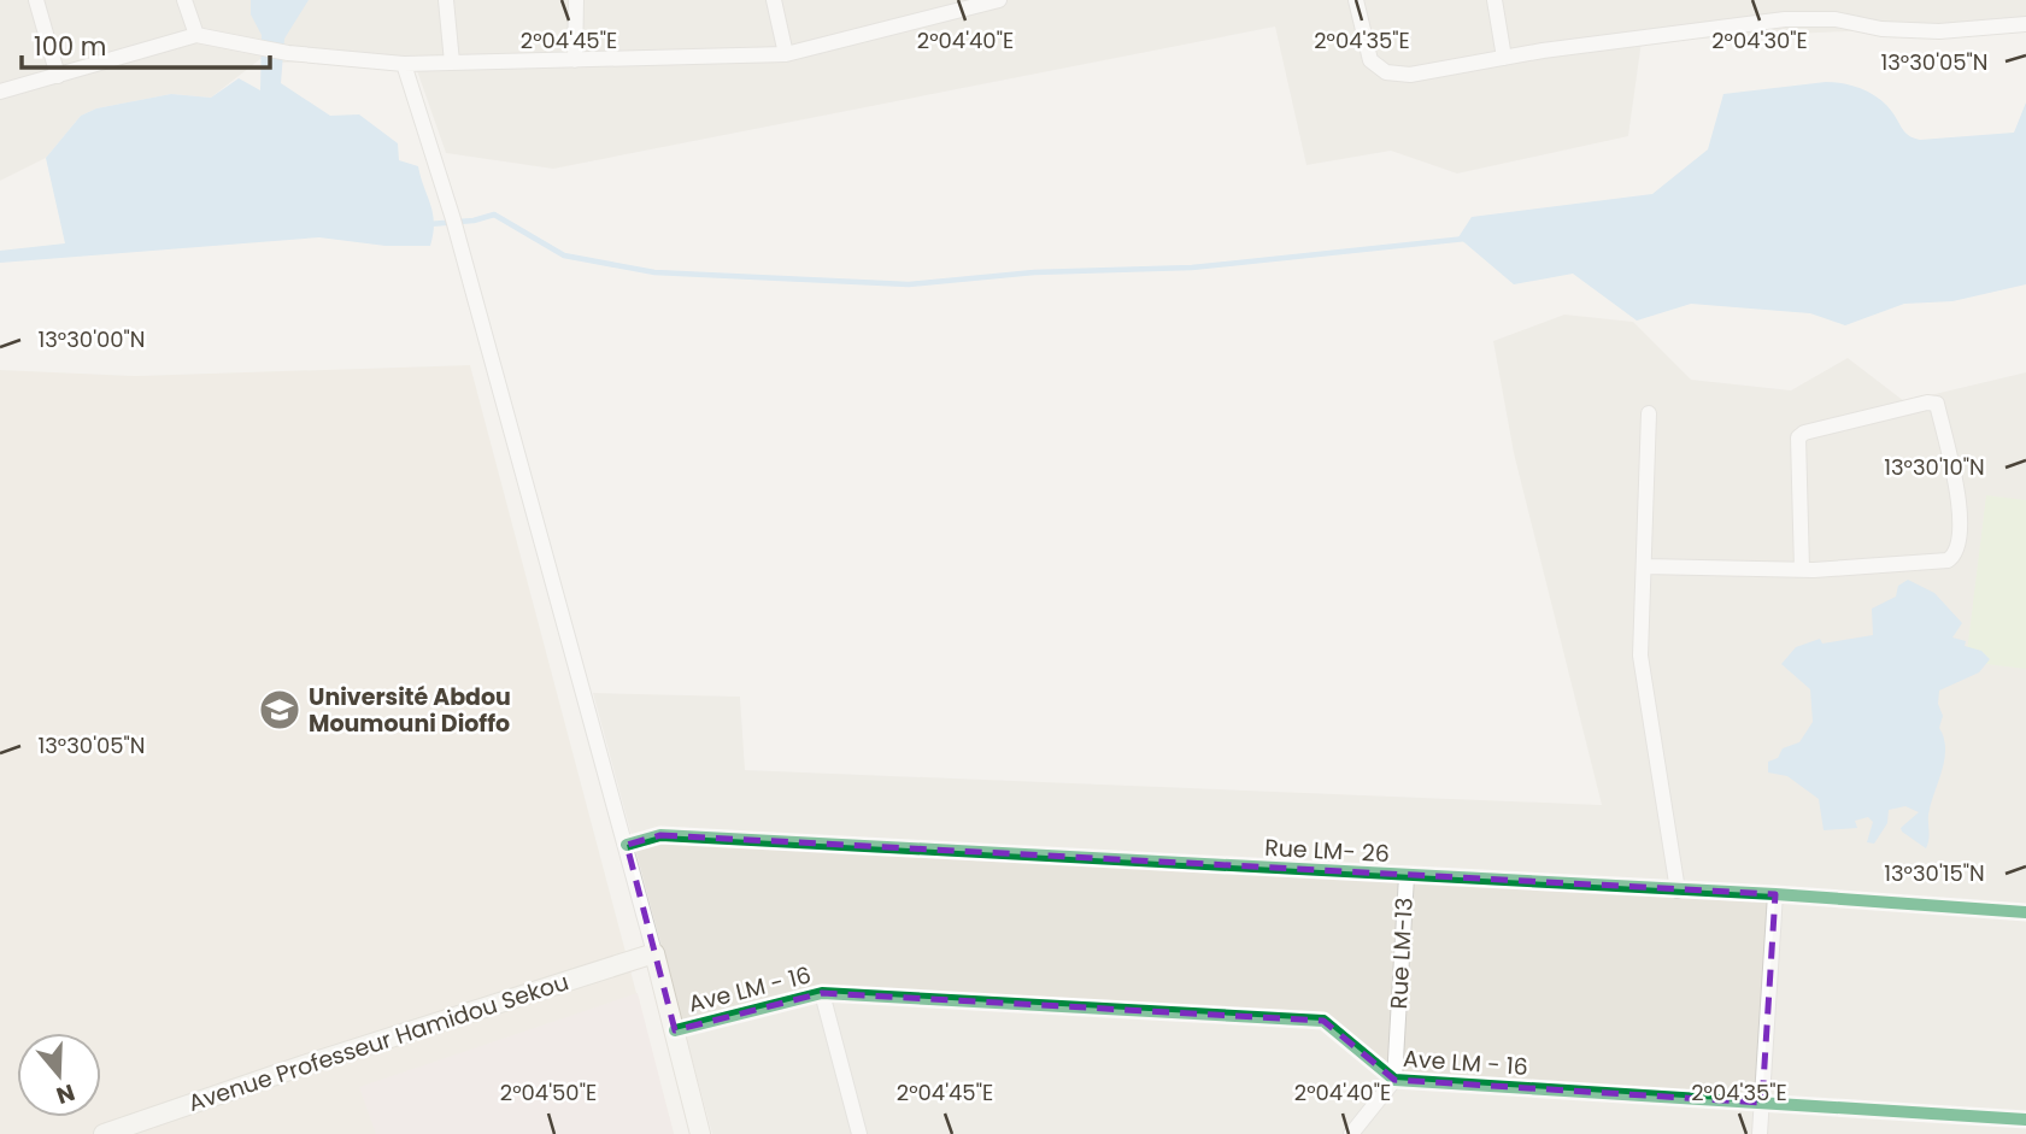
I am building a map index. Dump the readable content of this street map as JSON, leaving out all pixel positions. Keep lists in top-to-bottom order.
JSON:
{
  "streets": {
    "street": [
      "Rue LM- 26",
      "Rue LM-13",
      "Ave LM - 16",
      "Avenue Professeur Hamidou Sekou"
    ]
  },
  "crossings": [
    ["Rue LM- 26", "Rue LM-13"],
    ["Rue LM-13", "Ave LM - 16"]
  ],
  "places": {
    "school or university": ["Université Abdou Moumouni Dioffo"]
  },
  "scale_bar": "100 m",
  "north": "bottom",
  "coordinates": [
    "2°04'45\"E",
    "2°04'40\"E",
    "2°04'35\"E",
    "2°04'30\"E",
    "13°30'05\"N",
    "13°30'00\"N",
    "13°30'10\"N",
    "13°30'15\"N",
    "2°04'50\"E"
  ]
}
